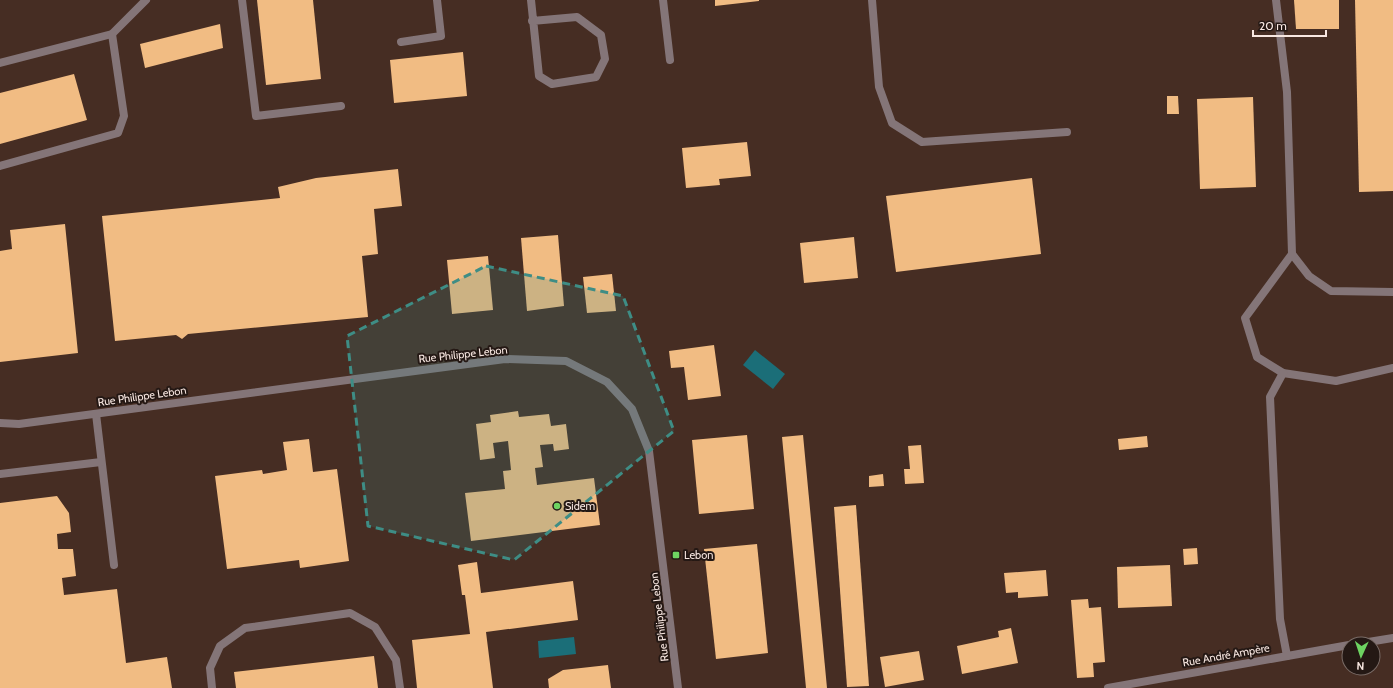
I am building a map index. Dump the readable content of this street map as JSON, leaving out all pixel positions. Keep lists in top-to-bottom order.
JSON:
{
  "streets": {
    "street": ["Rue Philippe Lebon", "Rue André Ampère"]
  },
  "places": {
    "other": ["Sidem"],
    "transit": ["Lebon"]
  },
  "scale_bar": "20 m",
  "north": "bottom"
}
